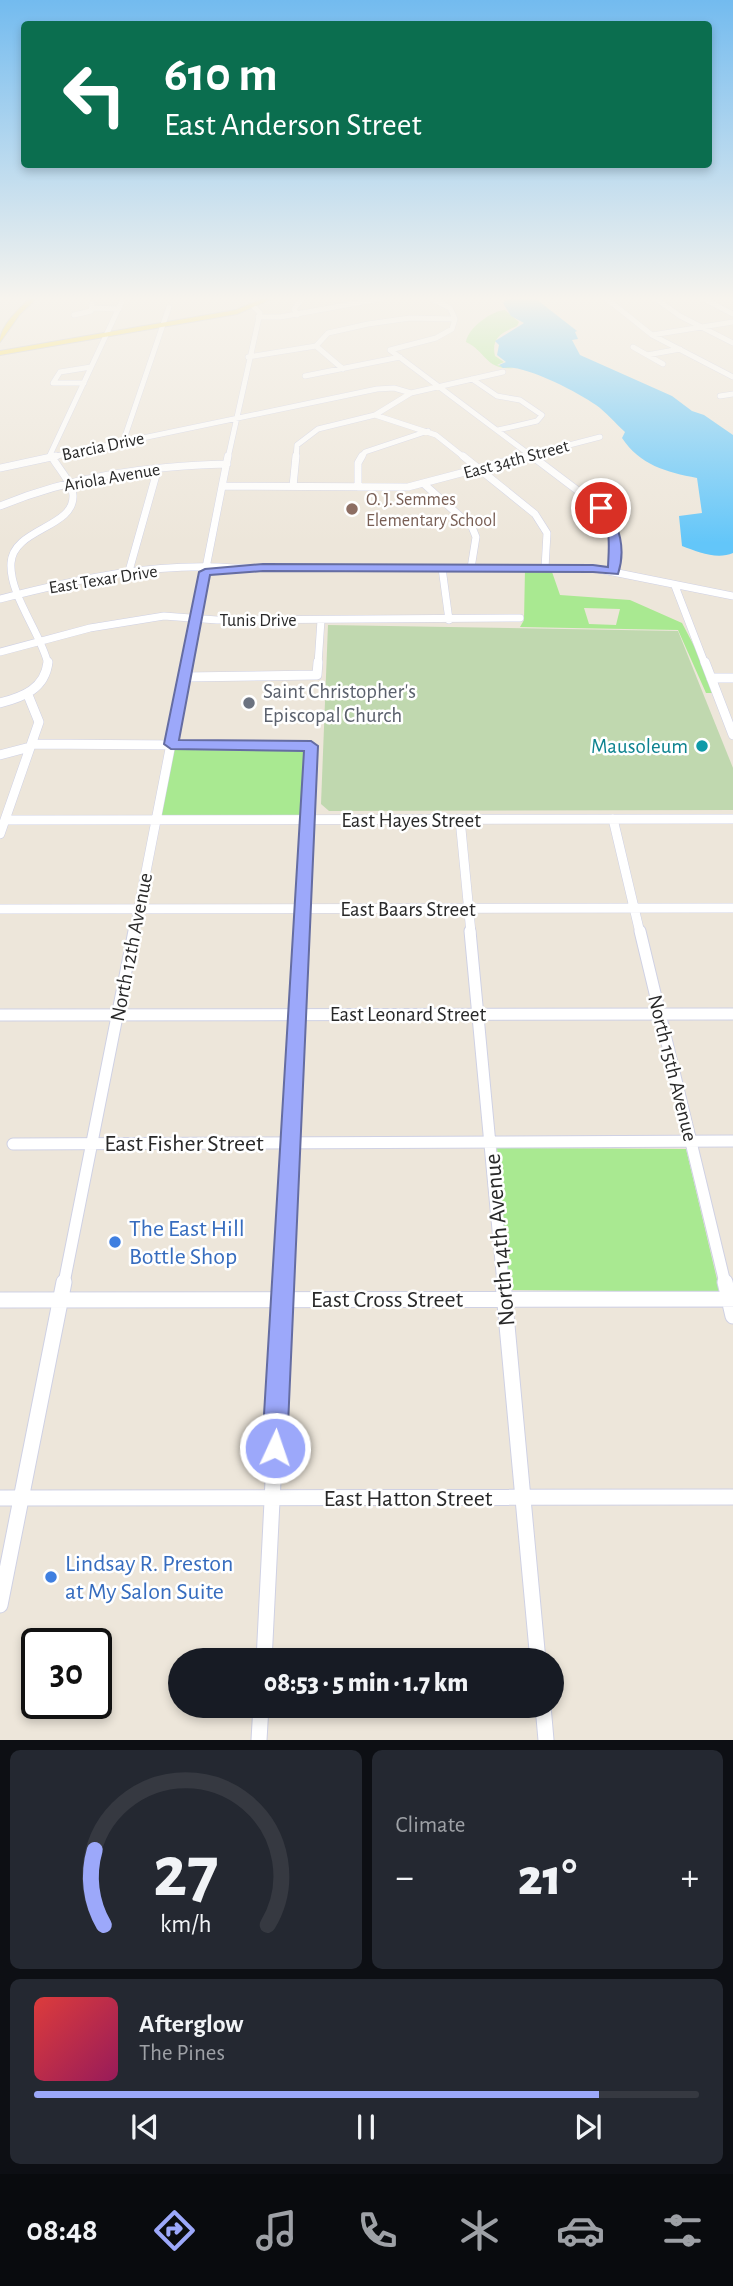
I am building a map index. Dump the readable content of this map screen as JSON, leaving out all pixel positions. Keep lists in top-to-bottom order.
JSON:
{
  "streets": {
    "street": [
      "Barcia Drive",
      "East 34th Street",
      "Ariola Avenue",
      "East Texar Drive",
      "Tunis Drive",
      "East Hayes Street",
      "East Baars Street",
      "North 12th Avenue",
      "East Leonard Street",
      "North 15th Avenue",
      "East Fisher Street",
      "North 14th Avenue",
      "East Cross Street",
      "East Hatton Street"
    ]
  },
  "crossings": [
    ["Barcia Drive", "North 12th Avenue"],
    ["East 34th Street", "North 12th Avenue"],
    ["Ariola Avenue", "North 12th Avenue"],
    ["East Texar Drive", "North 12th Avenue"],
    ["Tunis Drive", "North 12th Avenue"],
    ["East Hayes Street", "North 12th Avenue"],
    ["East Hayes Street", "North 15th Avenue"],
    ["East Hayes Street", "North 14th Avenue"],
    ["East Baars Street", "North 12th Avenue"],
    ["East Baars Street", "North 15th Avenue"],
    ["East Baars Street", "North 14th Avenue"],
    ["North 12th Avenue", "East Leonard Street"],
    ["North 12th Avenue", "East Fisher Street"],
    ["North 12th Avenue", "East Cross Street"],
    ["North 12th Avenue", "East Hatton Street"],
    ["East Leonard Street", "North 15th Avenue"],
    ["East Leonard Street", "North 14th Avenue"],
    ["North 15th Avenue", "East Fisher Street"],
    ["North 15th Avenue", "East Cross Street"],
    ["East Fisher Street", "North 14th Avenue"],
    ["North 14th Avenue", "East Cross Street"],
    ["North 14th Avenue", "East Hatton Street"]
  ],
  "places": [
    "O. J. Semmes Elementary School",
    "Saint Christopher's Episcopal Church",
    "Mausoleum",
    "The East Hill Bottle Shop",
    "Lindsay R. Preston at My Salon Suite"
  ],
  "page": {
    "turn": ["610 m", "East Anderson Street"],
    "limit": "30",
    "trip": "08:53 · 5 min · 1.7 km",
    "tile": "Climate",
    "heat": ["−", "21°", "+"],
    "song": ["Afterglow", "The Pines"],
    "tabs": "08:48",
    "gauge": ["27", "km/h"]
  }
}
